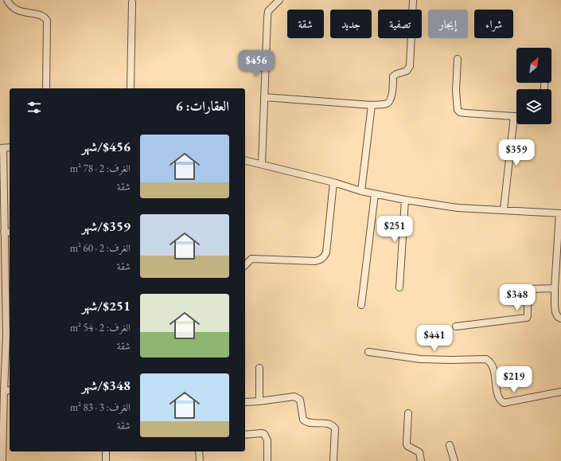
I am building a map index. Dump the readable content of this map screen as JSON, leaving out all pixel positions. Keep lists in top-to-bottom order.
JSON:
{
  "north": "top right",
  "page": {
    "chip": [
      "شراء",
      "إيجار",
      "تصفية",
      "جديد",
      "شقة"
    ],
    "price": [
      "$456",
      "$359",
      "$251",
      "$348",
      "$441",
      "$219"
    ],
    "heading": "العقارات: 6",
    "list": [
      {
        "name": "$456/شهر",
        "note": "الغرف: 2 · 78 m² · شقة"
      },
      {
        "name": "$359/شهر",
        "note": "الغرف: 2 · 60 m² · شقة"
      },
      {
        "name": "$251/شهر",
        "note": "الغرف: 2 · 54 m² · شقة"
      },
      {
        "name": "$348/شهر",
        "note": "الغرف: 3 · 83 m² · شقة"
      }
    ]
  }
}
